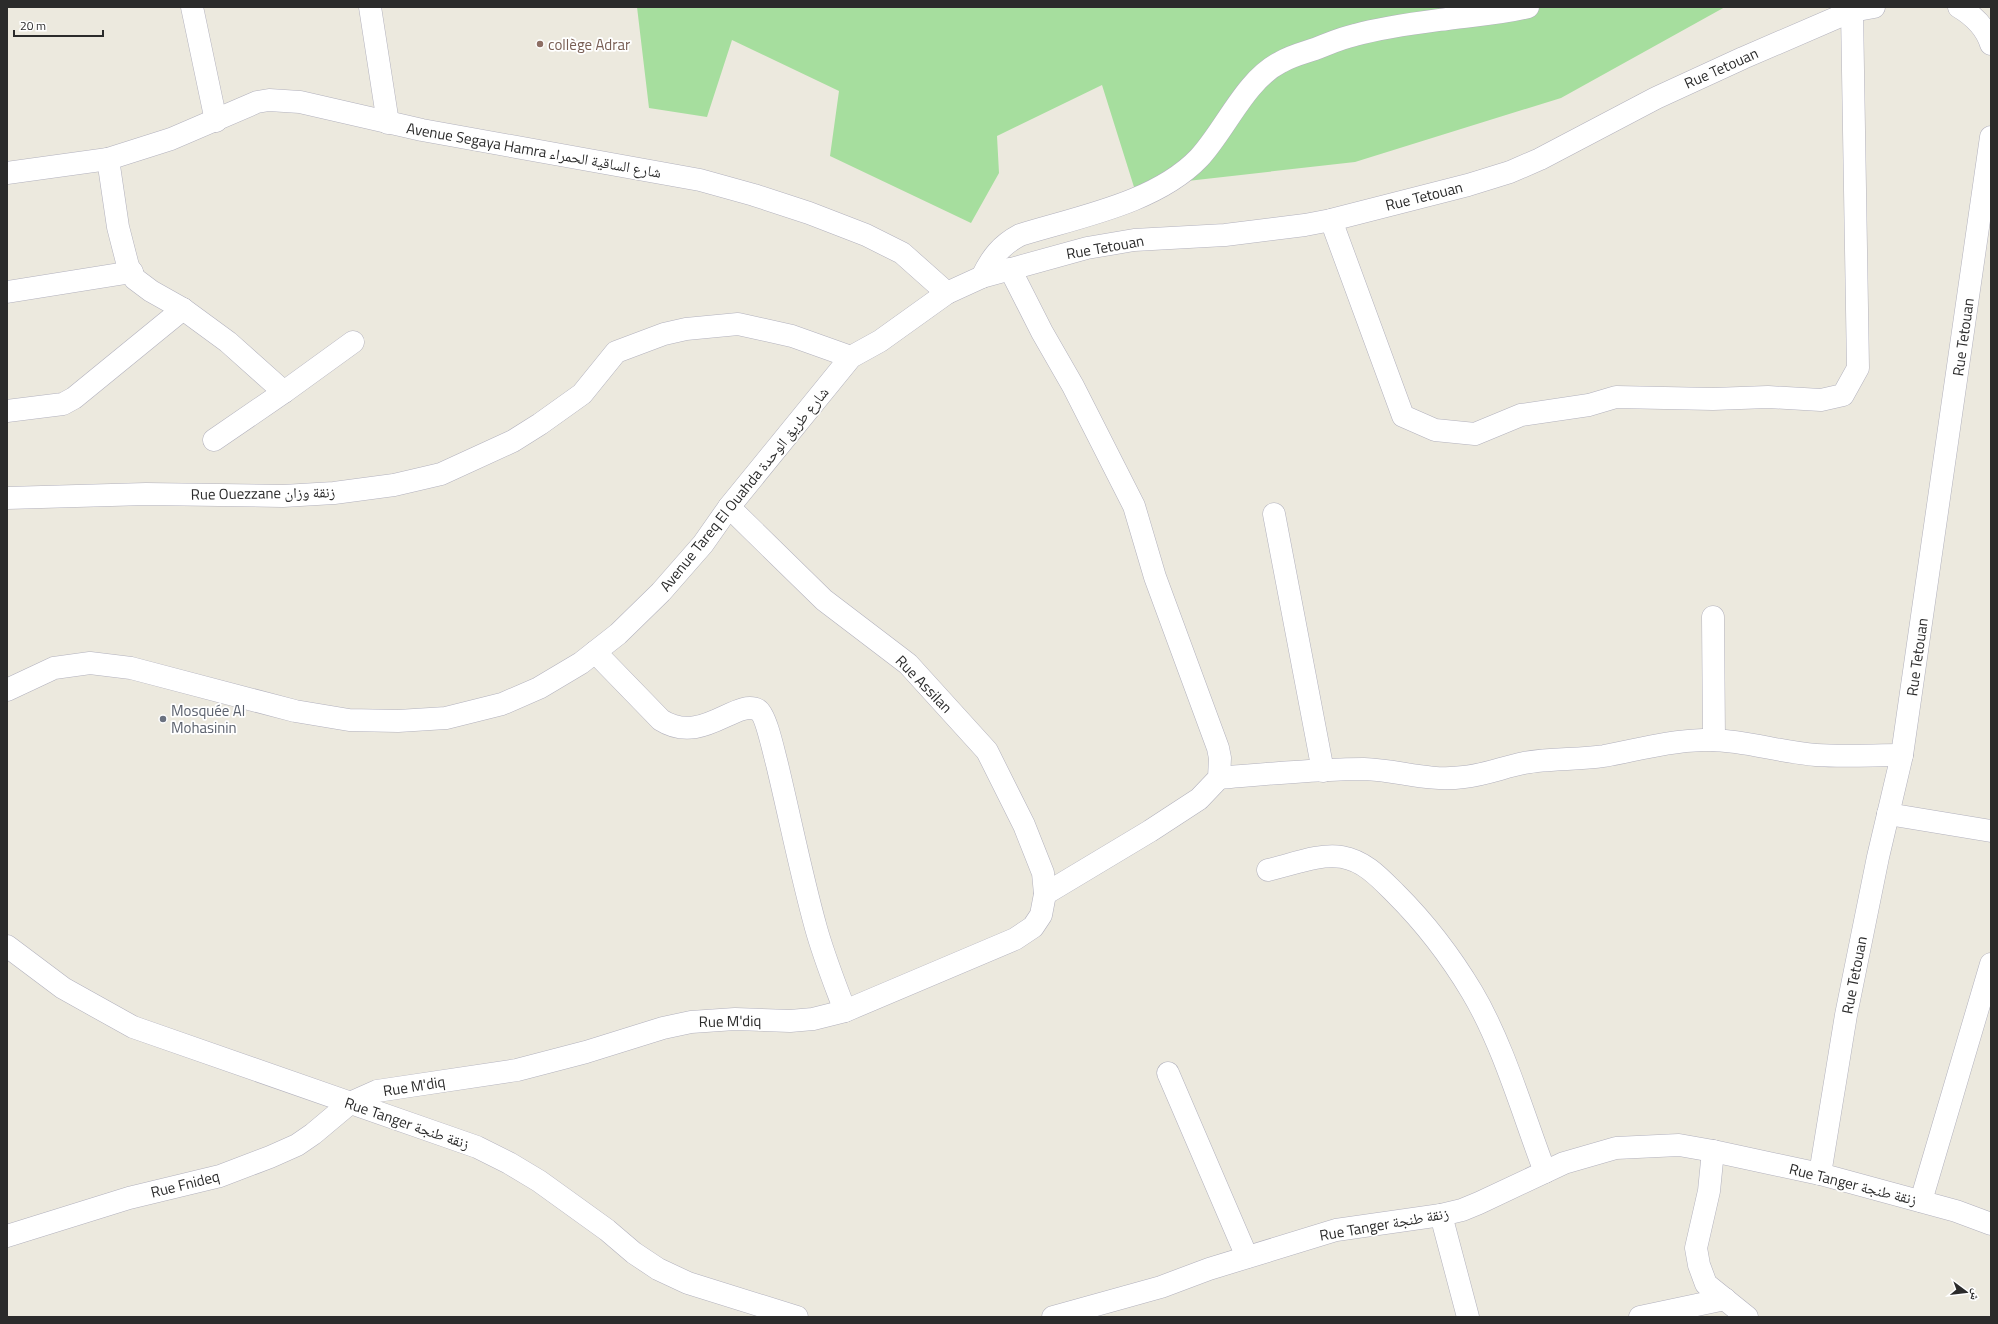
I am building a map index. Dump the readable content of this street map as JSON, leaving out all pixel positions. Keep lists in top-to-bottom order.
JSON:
{
  "streets": {
    "street": [
      "Rue Tetouan",
      "Avenue Segaya Hamra شارع الساقية الحمراء",
      "Avenue Tareq El Ouahda شارع طريق الوحدة",
      "Rue Ouezzane زنقة وزان",
      "Rue Assilan",
      "Rue M'diq",
      "Rue Tanger زنقة طنجة",
      "Rue Fnideq"
    ]
  },
  "crossings": [
    ["Rue Tetouan", "Avenue Segaya Hamra شارع الساقية الحمراء"],
    ["Rue Tetouan", "Avenue Tareq El Ouahda شارع طريق الوحدة"],
    ["Rue Tetouan", "Rue Tanger زنقة طنجة"],
    ["Avenue Segaya Hamra شارع الساقية الحمراء", "Avenue Tareq El Ouahda شارع طريق الوحدة"],
    ["Avenue Tareq El Ouahda شارع طريق الوحدة", "Rue Ouezzane زنقة وزان"],
    ["Avenue Tareq El Ouahda شارع طريق الوحدة", "Rue Assilan"],
    ["Rue Assilan", "Rue M'diq"],
    ["Rue M'diq", "Rue Tanger زنقة طنجة"],
    ["Rue M'diq", "Rue Fnideq"],
    ["Rue Tanger زنقة طنجة", "Rue Fnideq"]
  ],
  "places": ["collège Adrar", "Mosquée Al Mohasinin"],
  "scale_bar": "20 m",
  "north": "right"
}
